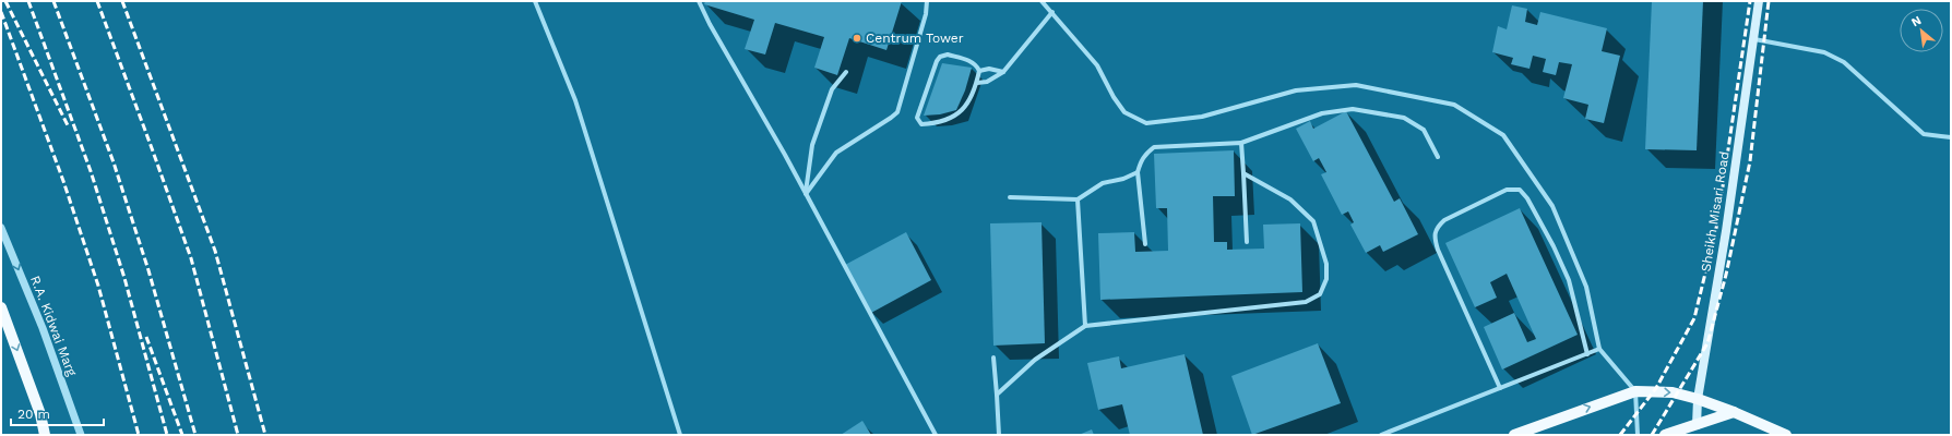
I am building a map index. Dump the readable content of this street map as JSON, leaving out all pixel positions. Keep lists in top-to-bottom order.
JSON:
{
  "streets": {
    "main road": ["Sheikh Misari Road"],
    "street": ["R.A. Kidwai Marg"]
  },
  "one_way": ["R.A. Kidwai Marg"],
  "places": ["Centrum Tower"],
  "scale_bar": "20 m",
  "north": "top left"
}
